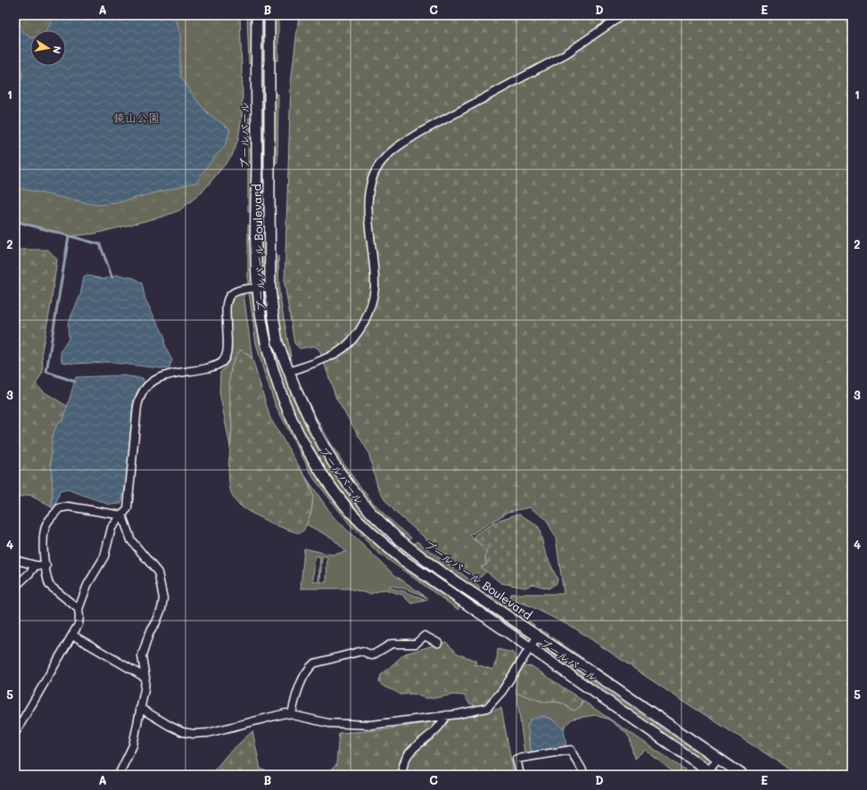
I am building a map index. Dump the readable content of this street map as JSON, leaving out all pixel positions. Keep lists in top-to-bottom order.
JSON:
{
  "streets": {
    "street": ["ブールバール", "ブールバール Boulevard"]
  },
  "parks": ["鏡山公園"],
  "north": "right",
  "grid": {
    "columns": [
      "A",
      "B",
      "C",
      "D",
      "E"
    ],
    "rows": [
      "1",
      "2",
      "3",
      "4",
      "5"
    ]
  }
}
